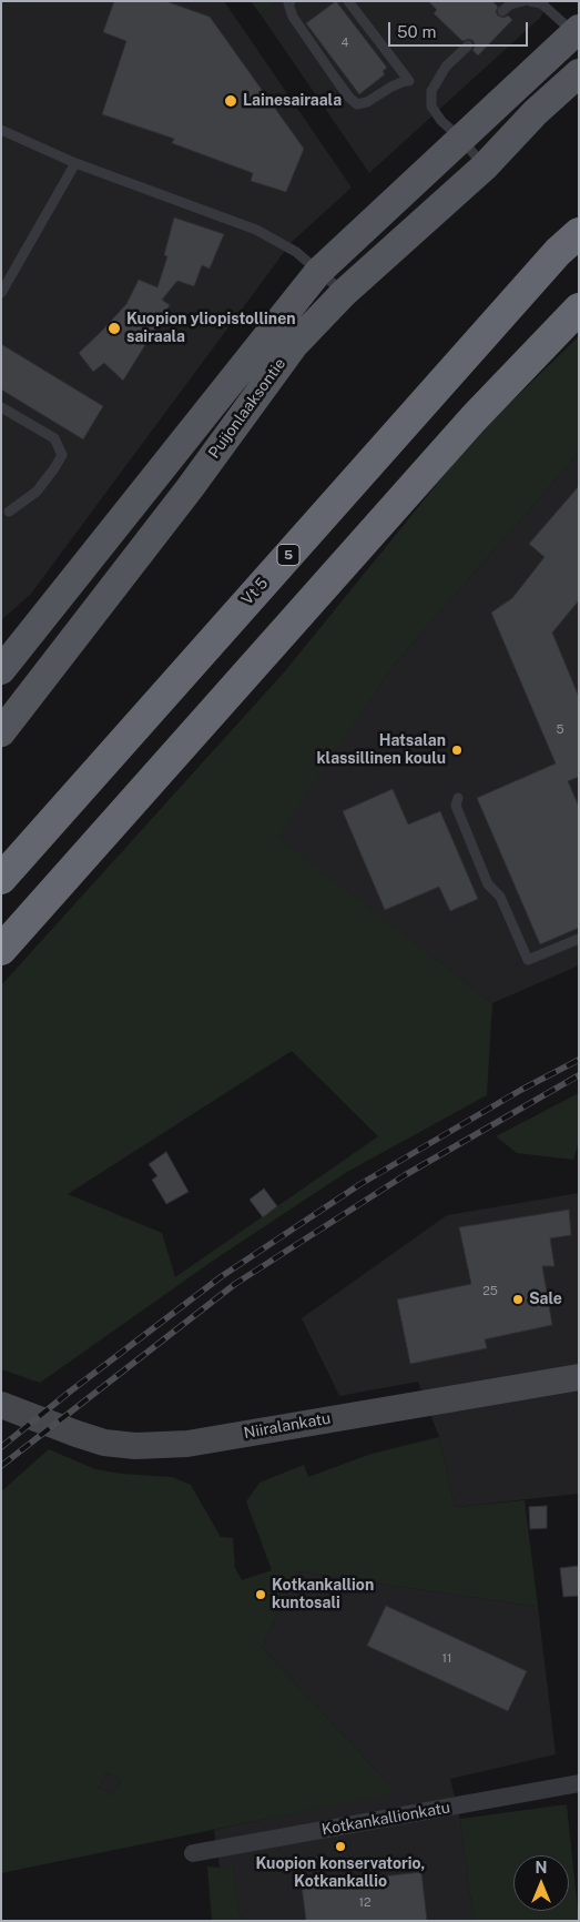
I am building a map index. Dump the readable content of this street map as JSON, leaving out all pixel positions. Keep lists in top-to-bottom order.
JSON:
{
  "streets": {
    "highway": ["5", "Vt 5"],
    "main road": ["Puijonlaaksontie", "Niiralankatu"],
    "street": ["Kotkankallionkatu"]
  },
  "places": [
    "Lainesairaala",
    "Kuopion yliopistollinen sairaala",
    "Hatsalan klassillinen koulu",
    "Sale",
    "Kotkankallion kuntosali",
    "Kuopion konservatorio, Kotkankallio"
  ],
  "house_numbers": [
    "4",
    "5",
    "25",
    "11",
    "12"
  ],
  "scale_bar": "50 m",
  "north": "top"
}
